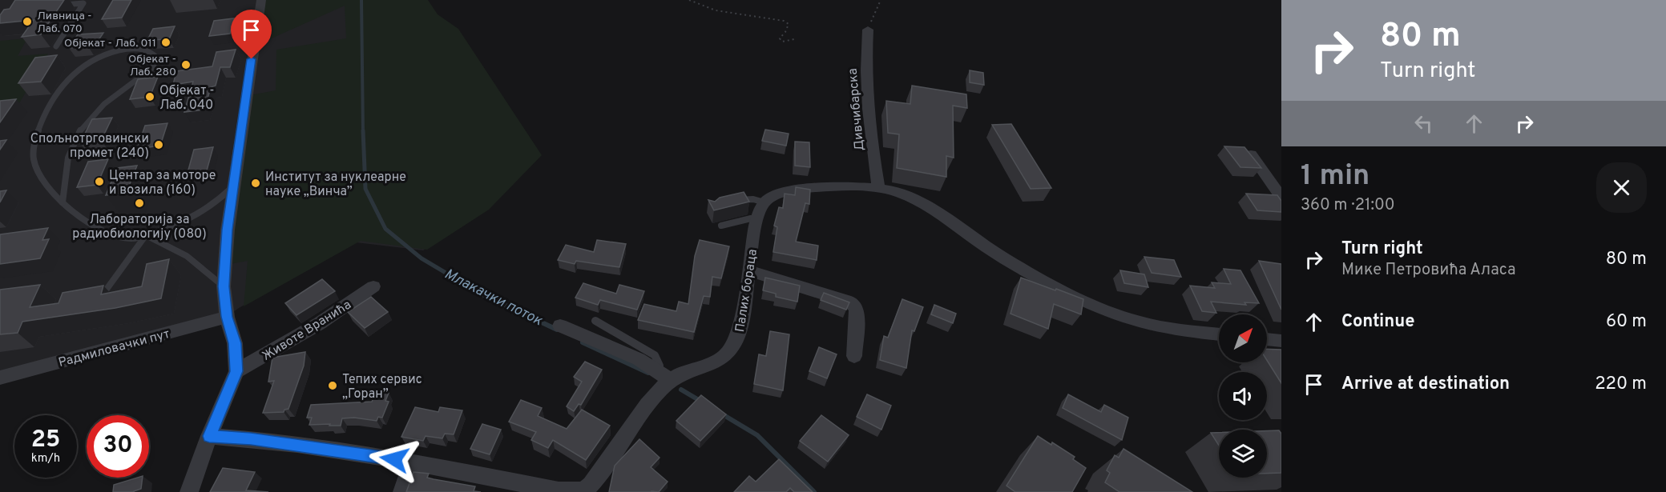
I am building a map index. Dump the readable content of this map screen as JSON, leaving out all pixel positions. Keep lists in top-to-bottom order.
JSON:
{
  "streets": {
    "street": [
      "Дивчибарска",
      "Палих бораца",
      "Животе Вранића",
      "Радмиловачки пут"
    ]
  },
  "water": ["Млакачки поток"],
  "places": [
    "Ливница - Лаб. 070",
    "Објекат - Лаб. 011",
    "Објекат - Лаб. 280",
    "Објекат - Лаб. 040",
    "Спољнотрговински промет (240)",
    "Центар за моторе и возила (160)",
    "Институт за нуклеарне науке „Винча”",
    "Лабораторија за радиобиологију (080)",
    "Тепих сервис „Горан”"
  ],
  "north": "top right",
  "page": {
    "turn": ["80 m", "Turn right"],
    "heading": ["1 min", "360 m · 21:00"],
    "list": [
      {
        "name": "Turn right",
        "note": "Мике Петровића Аласа",
        "value": "80 m"
      },
      {
        "name": "Continue",
        "value": "60 m"
      },
      {
        "name": "Arrive at destination",
        "value": "220 m"
      }
    ],
    "speed": "25 km/h",
    "limit": "30"
  }
}
